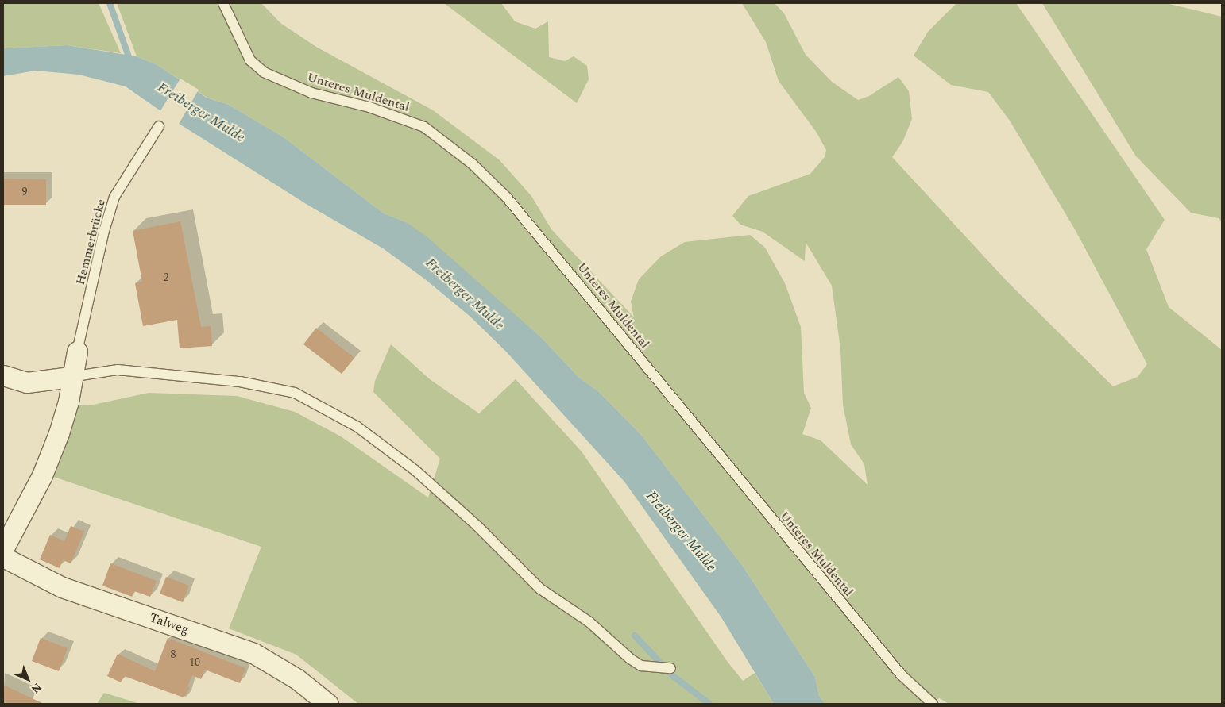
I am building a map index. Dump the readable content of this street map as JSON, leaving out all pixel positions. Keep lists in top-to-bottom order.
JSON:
{
  "streets": {
    "street": ["Talweg"],
    "lane": ["Unteres Muldental", "Hammerbrücke"]
  },
  "water": ["Freiberger Mulde"],
  "house_numbers": [
    "9",
    "2",
    "8",
    "10"
  ],
  "north": "bottom right"
}
